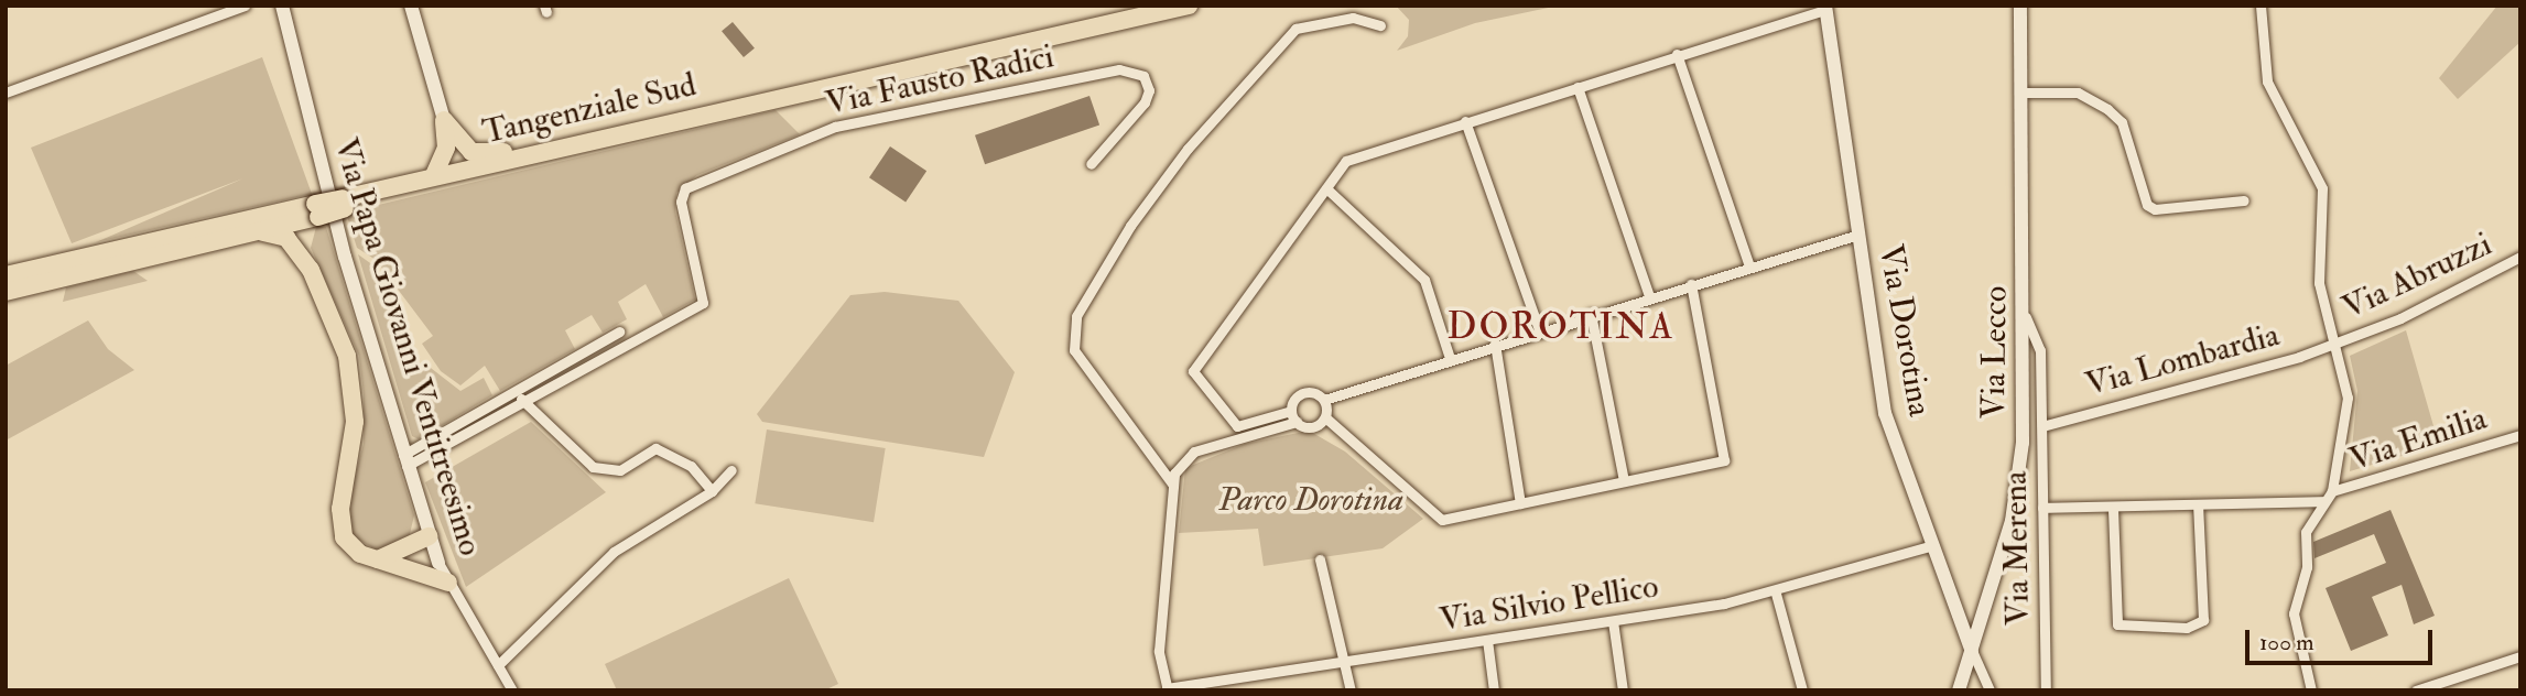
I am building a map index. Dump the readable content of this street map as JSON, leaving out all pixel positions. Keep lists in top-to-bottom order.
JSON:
{
  "streets": {
    "highway": ["Tangenziale Sud"],
    "main road": ["Via Dorotina", "Via Papa Giovanni Ventitreesimo", "Via Lecco"],
    "street": [
      "Via Fausto Radici",
      "Via Abruzzi",
      "Via Lombardia",
      "Via Emilia",
      "Via Merena",
      "Via Silvio Pellico"
    ]
  },
  "crossings": [
    ["Via Fausto Radici", "Via Papa Giovanni Ventitreesimo"],
    ["Via Abruzzi", "Via Lombardia"],
    ["Via Dorotina", "Via Lecco"],
    ["Via Dorotina", "Via Merena"],
    ["Via Dorotina", "Via Silvio Pellico"],
    ["Via Lecco", "Via Merena"],
    ["Via Lombardia", "Via Merena"]
  ],
  "districts": ["DOROTINA"],
  "parks": ["Parco Dorotina"],
  "scale_bar": "100 m"
}
